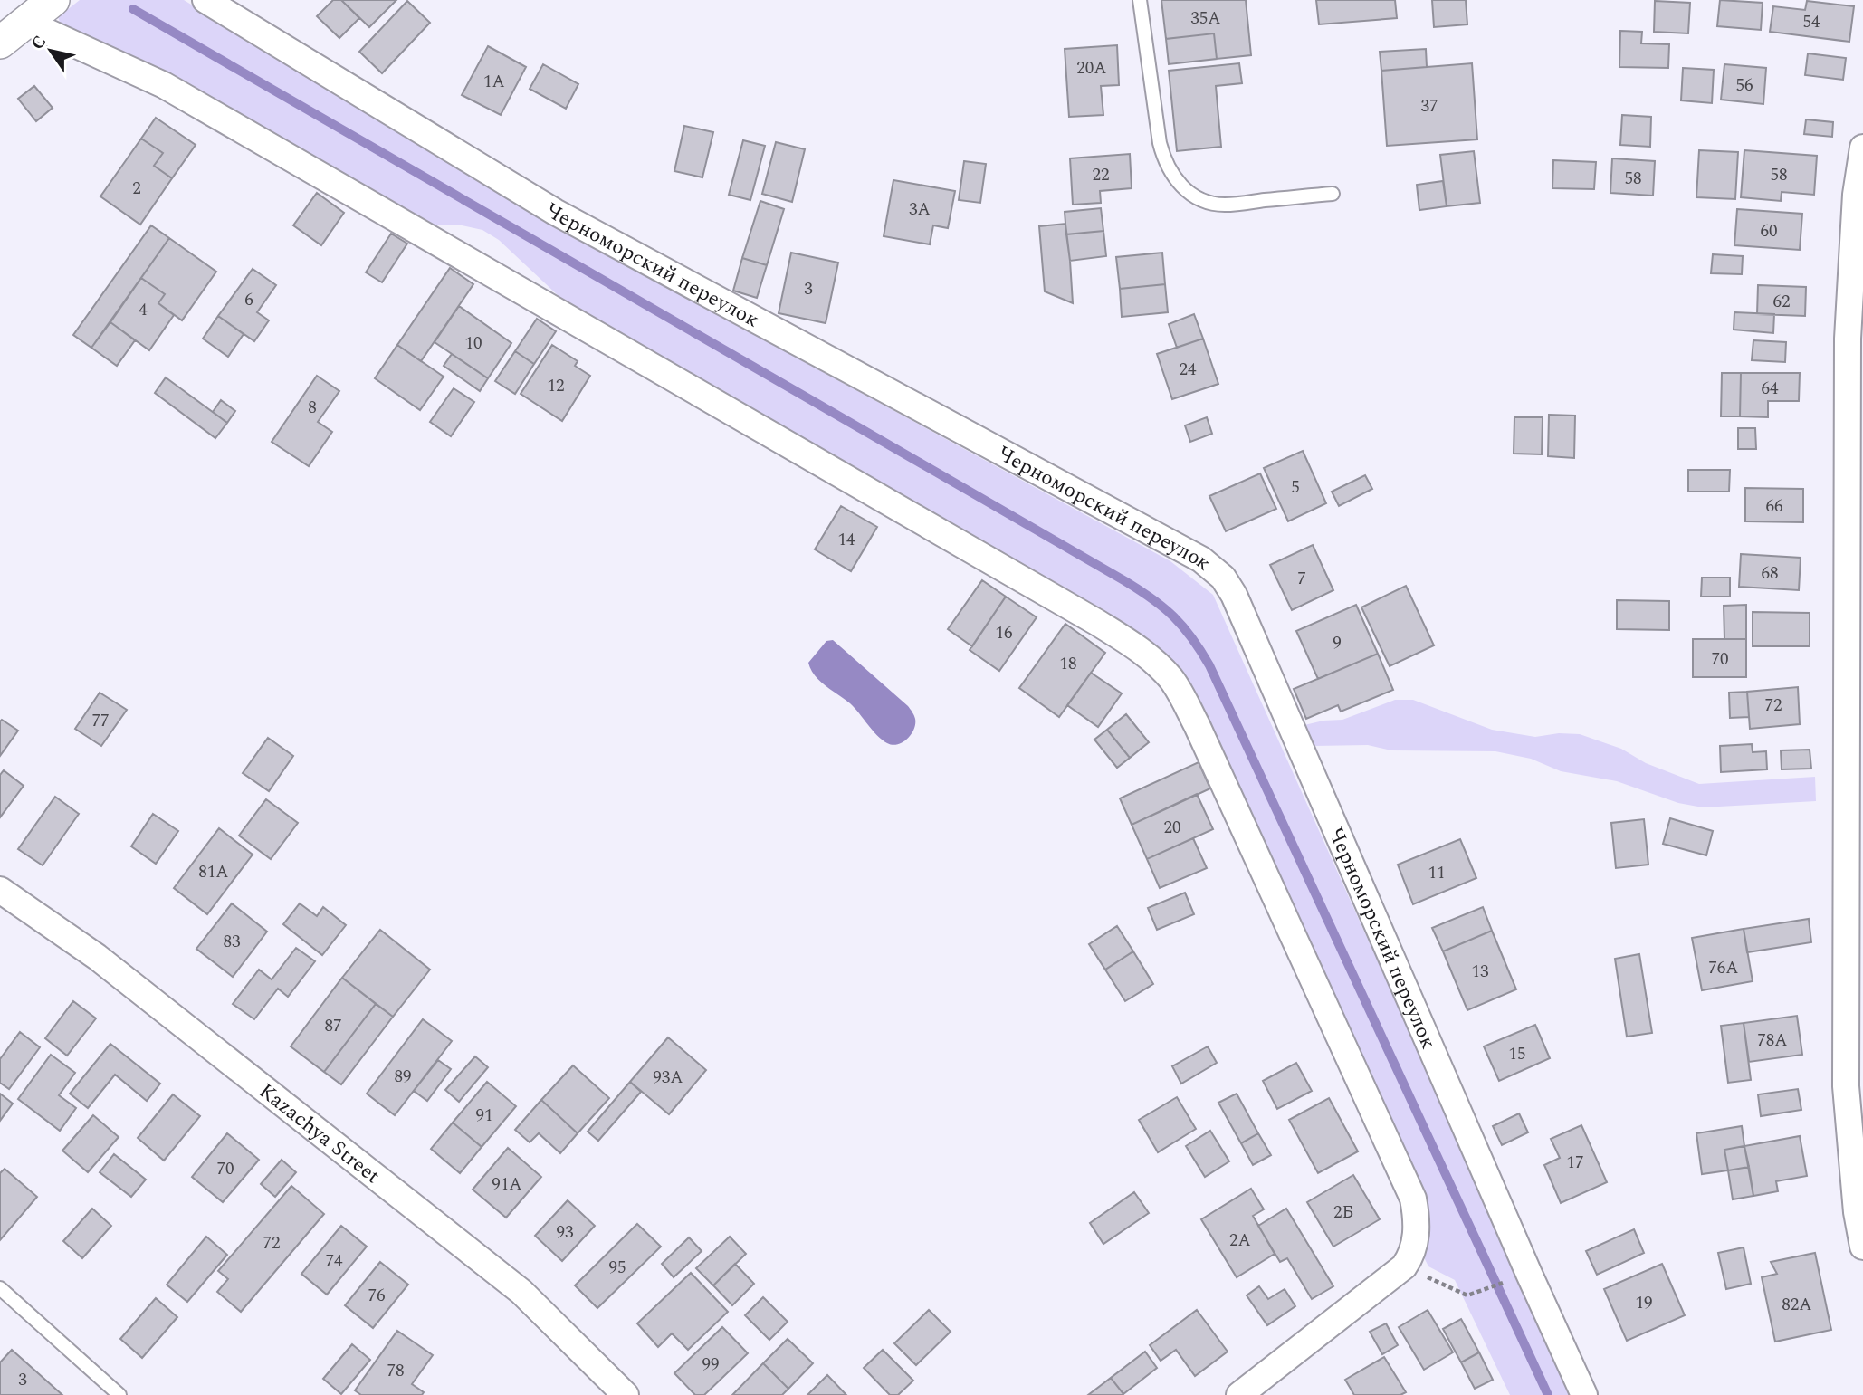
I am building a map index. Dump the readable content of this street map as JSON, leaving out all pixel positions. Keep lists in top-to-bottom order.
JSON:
{
  "streets": {
    "street": ["Черноморский переулок", "Kazachya Street"]
  },
  "house_numbers": [
    "35А",
    "54",
    "20А",
    "1А",
    "56",
    "37",
    "22",
    "58",
    "58",
    "2",
    "3А",
    "60",
    "3",
    "6",
    "62",
    "4",
    "10",
    "24",
    "12",
    "64",
    "8",
    "5",
    "66",
    "14",
    "68",
    "7",
    "16",
    "9",
    "70",
    "18",
    "72",
    "77",
    "20",
    "81А",
    "11",
    "83",
    "76А",
    "13",
    "87",
    "78А",
    "15",
    "89",
    "93А",
    "91",
    "17",
    "70",
    "91А",
    "2Б",
    "93",
    "2А",
    "72",
    "74",
    "95",
    "76",
    "19",
    "82А",
    "99",
    "78",
    "3"
  ],
  "north": "top left"
}
